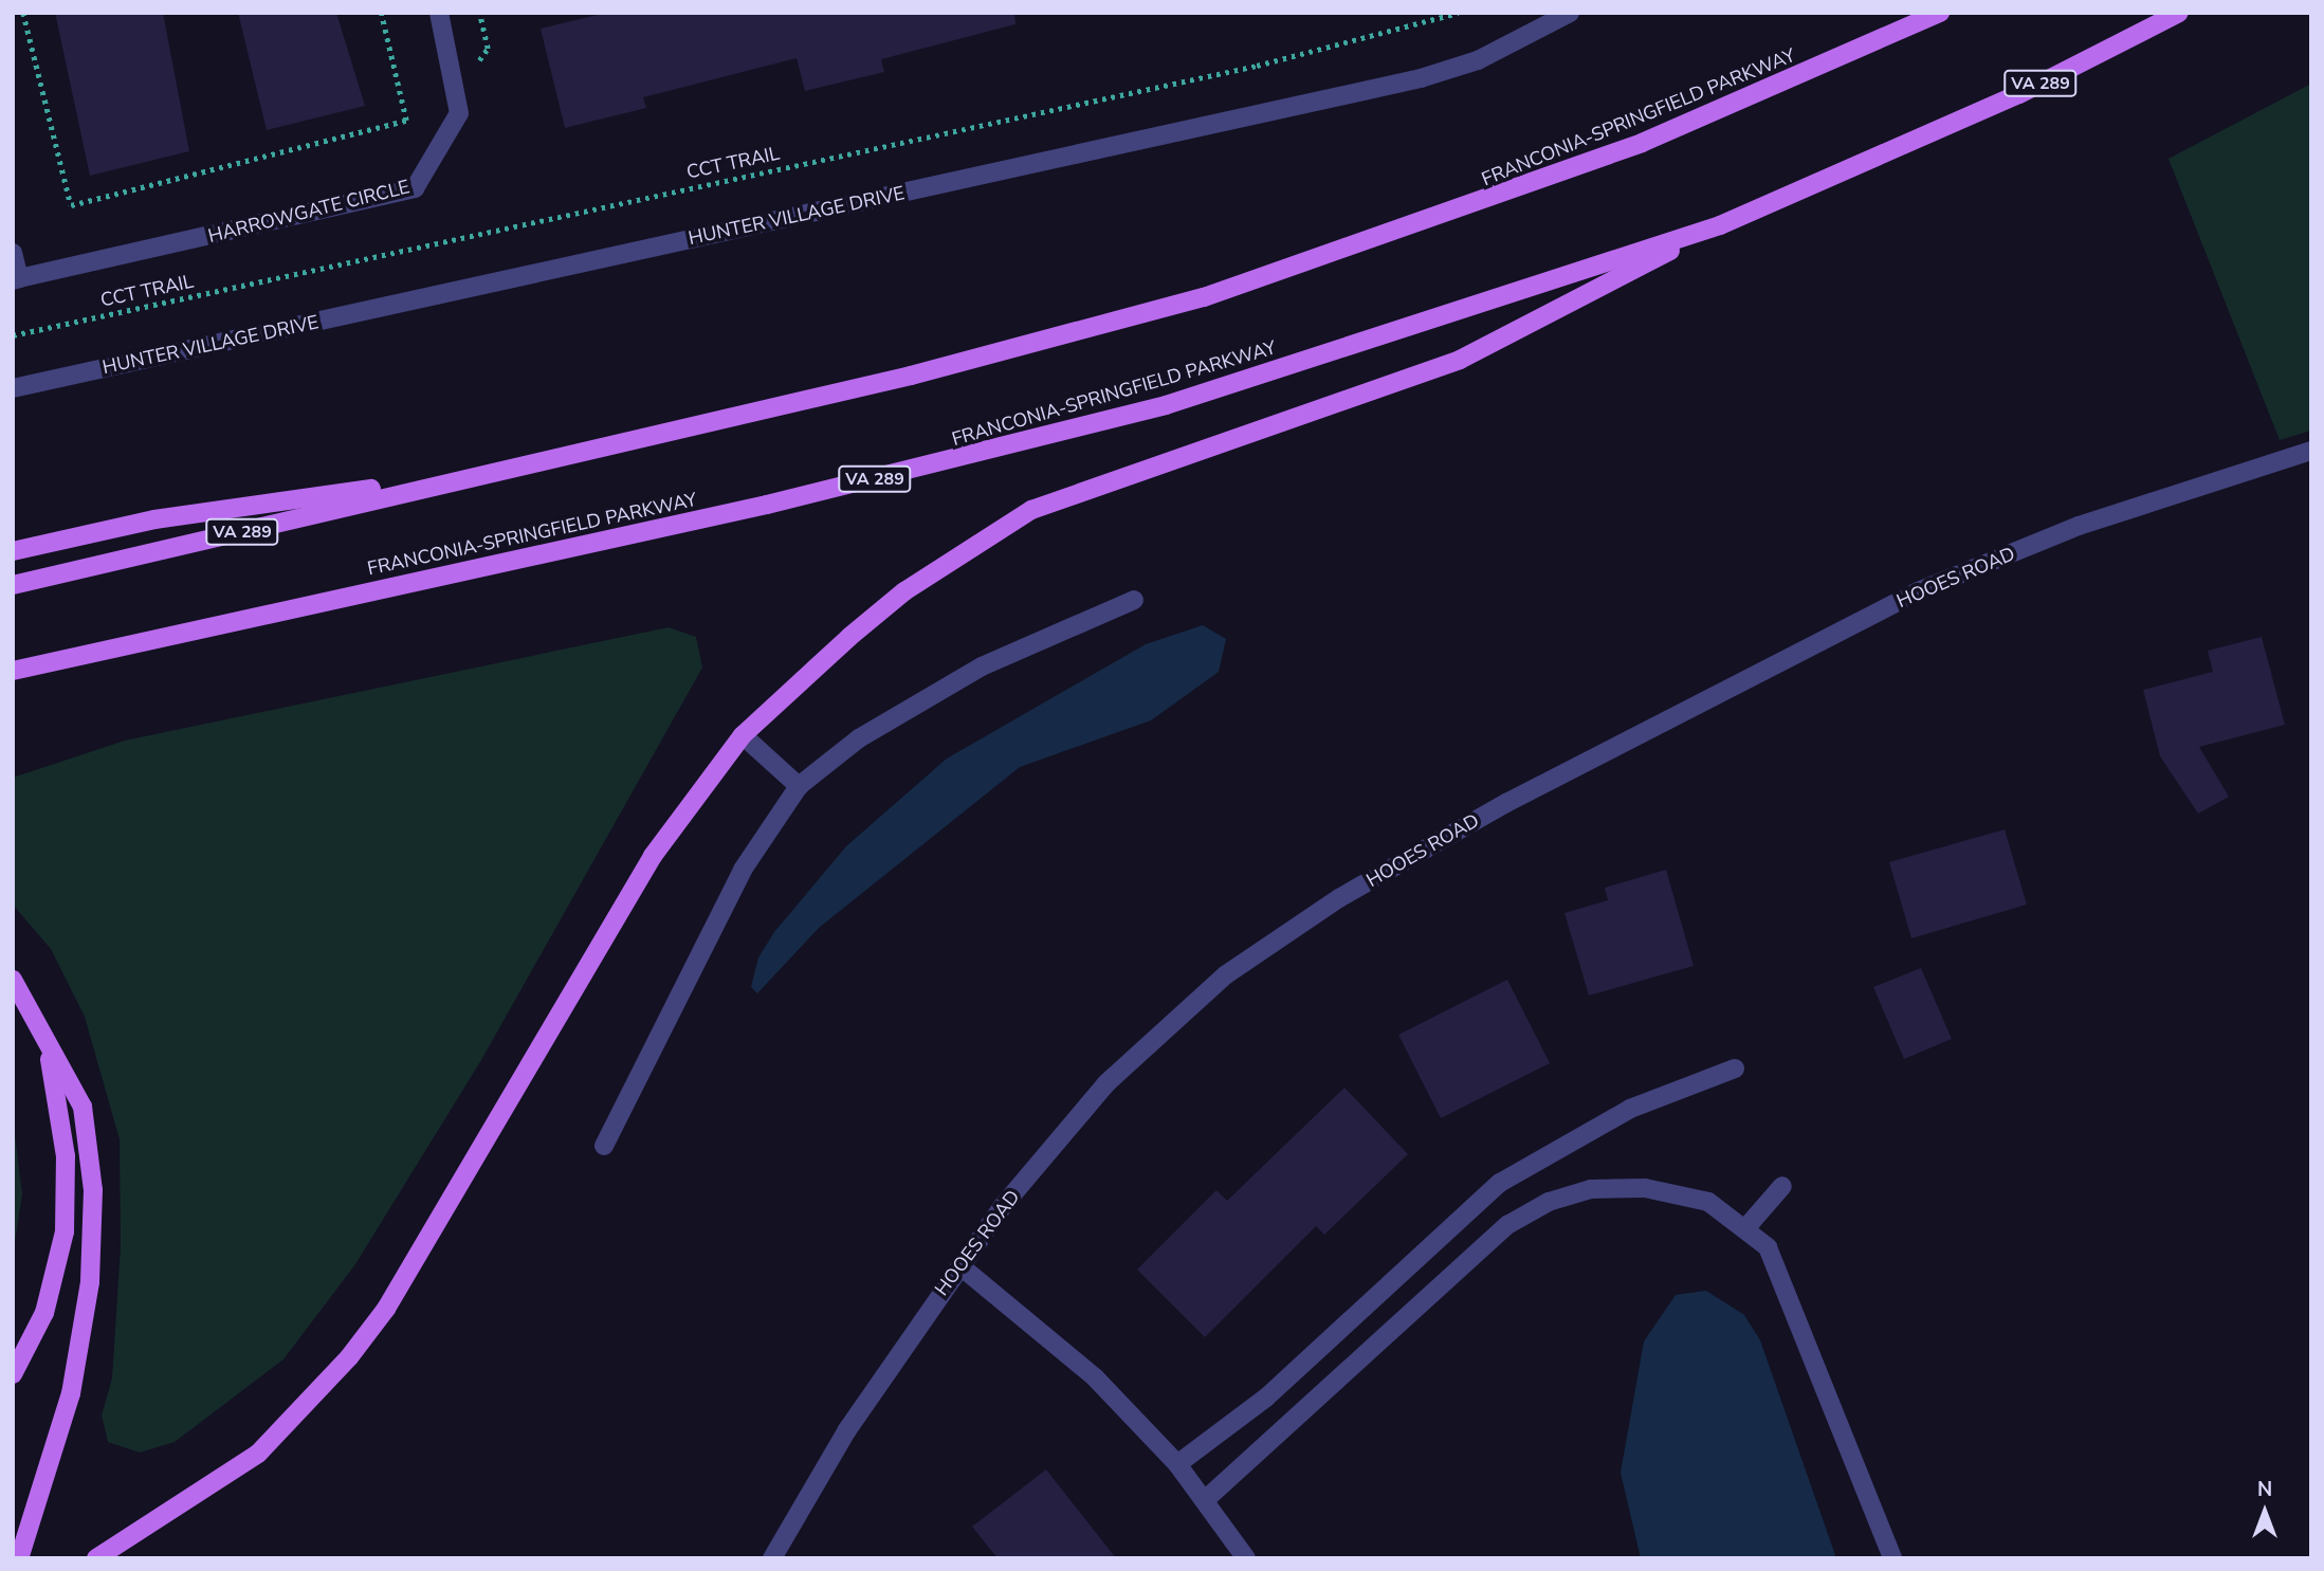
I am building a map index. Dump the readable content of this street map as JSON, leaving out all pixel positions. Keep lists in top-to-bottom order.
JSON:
{
  "streets": {
    "main road": ["VA 289", "FRANCONIA-SPRINGFIELD PARKWAY"],
    "street": ["HARROWGATE CIRCLE", "HUNTER VILLAGE DRIVE", "HOOES ROAD"],
    "path": ["CCT TRAIL"]
  },
  "north": "top"
}
